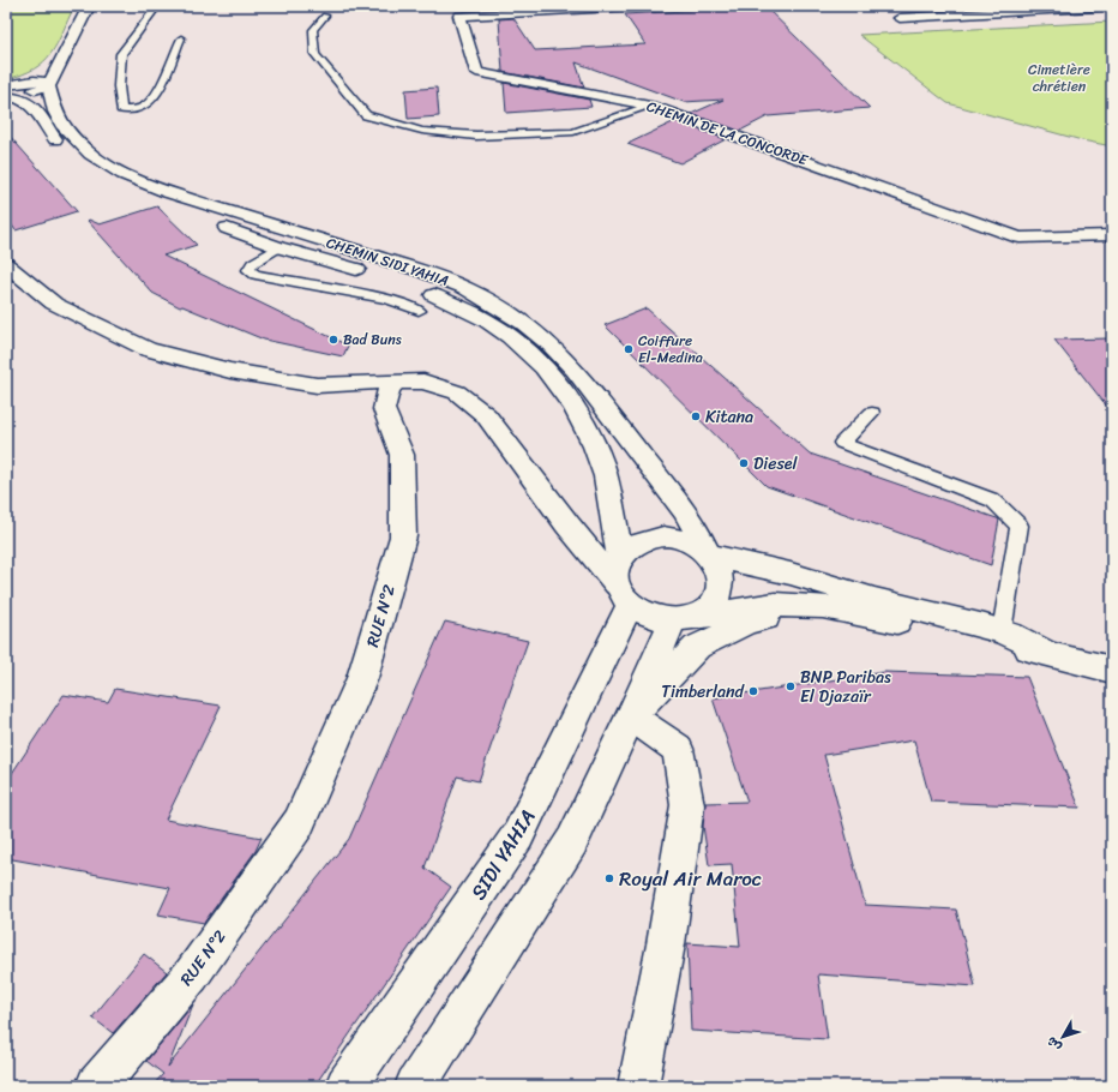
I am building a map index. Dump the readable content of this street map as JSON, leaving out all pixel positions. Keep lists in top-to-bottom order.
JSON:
{
  "streets": {
    "main road": [
      "CHEMIN DE LA CONCORDE",
      "CHEMIN SIDI YAHIA",
      "RUE N°2",
      "SIDI YAHIA"
    ]
  },
  "crossings": [
    ["CHEMIN SIDI YAHIA", "SIDI YAHIA"]
  ],
  "parks": ["Cimetière chrétien"],
  "places": [
    "Bad Buns",
    "Coiffure El-Medina",
    "Kitana",
    "Diesel",
    "BNP Paribas El Djazaïr",
    "Timberland",
    "Royal Air Maroc"
  ],
  "north": "bottom left"
}
